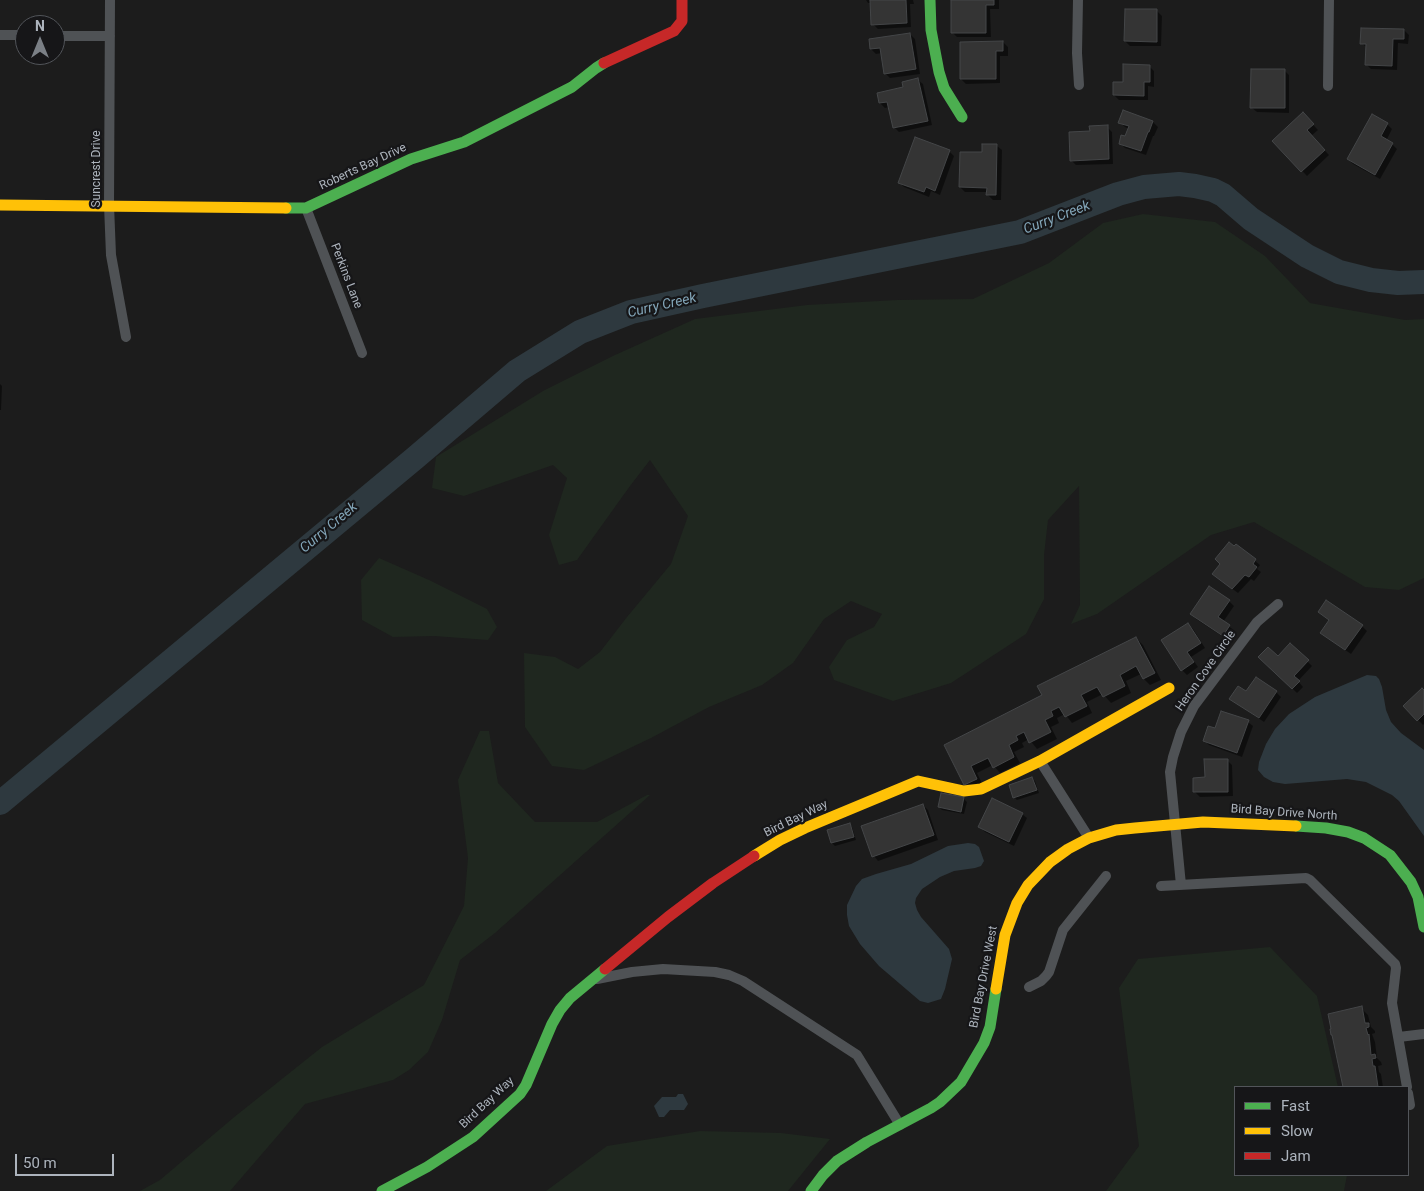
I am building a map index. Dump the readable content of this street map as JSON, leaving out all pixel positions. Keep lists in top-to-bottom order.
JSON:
{
  "streets": {
    "street": [
      "Roberts Bay Drive",
      "Suncrest Drive",
      "Perkins Lane",
      "Heron Cove Circle",
      "Bird Bay Drive North",
      "Bird Bay Way",
      "Bird Bay Drive West"
    ]
  },
  "crossings": [
    ["Roberts Bay Drive", "Suncrest Drive"],
    ["Roberts Bay Drive", "Perkins Lane"],
    ["Heron Cove Circle", "Bird Bay Drive North"],
    ["Bird Bay Drive North", "Bird Bay Drive West"],
    ["Bird Bay Way", "Bird Bay Drive West"]
  ],
  "water": ["Curry Creek"],
  "legend": ["Fast", "Slow", "Jam"],
  "scale_bar": "50 m",
  "north": "top"
}
